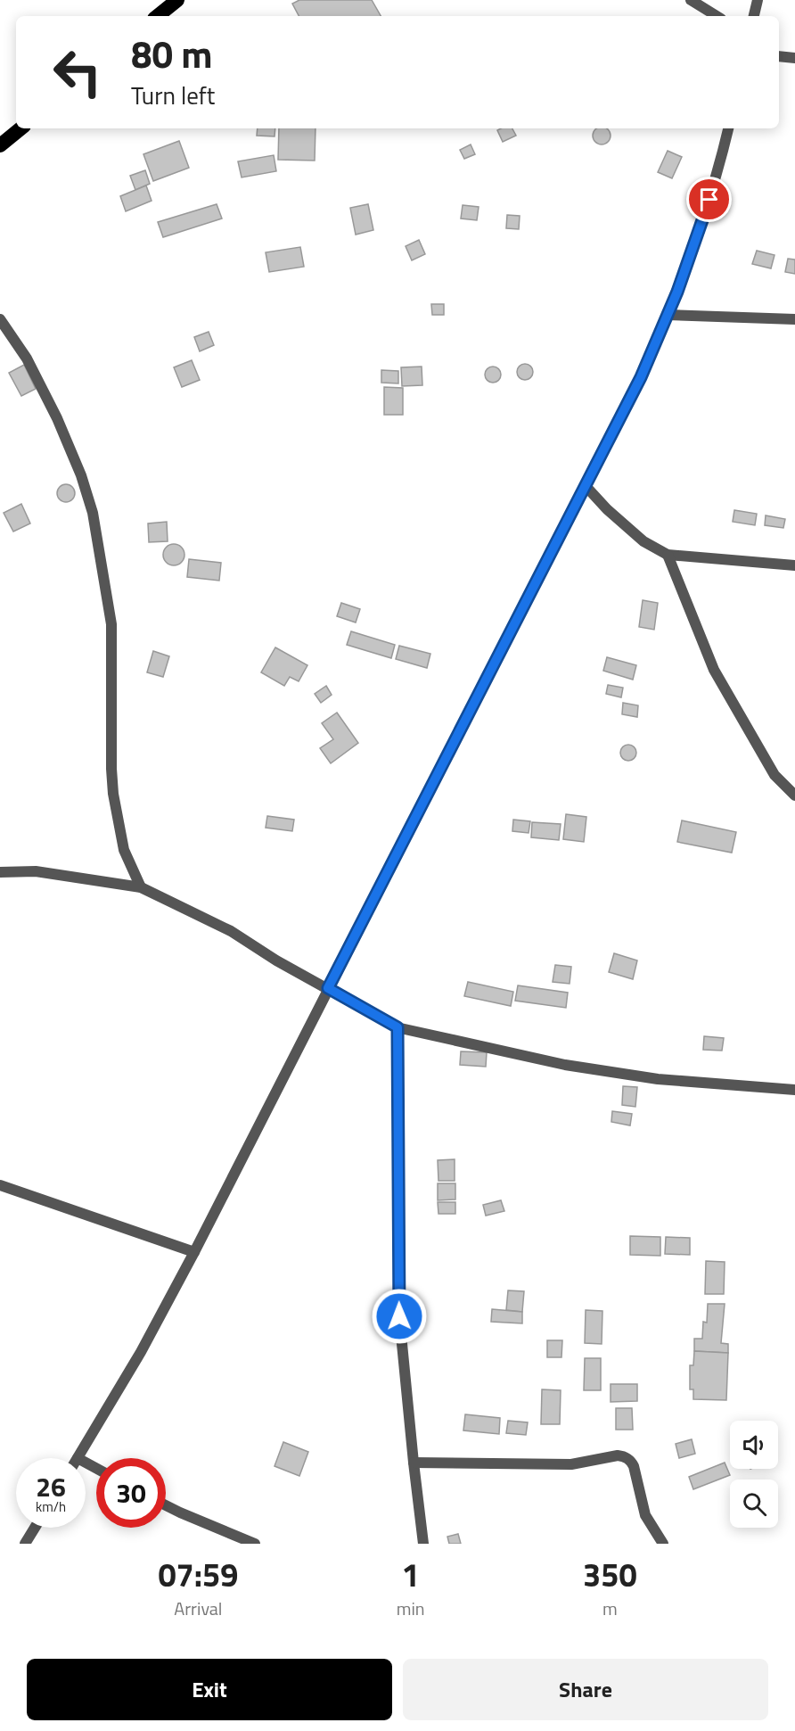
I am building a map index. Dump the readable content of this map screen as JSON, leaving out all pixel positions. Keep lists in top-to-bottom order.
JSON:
{
  "page": {
    "turn": ["80 m", "Turn left"],
    "speed": "26 km/h",
    "limit": "30",
    "eta": [
      "07:59",
      "Arrival",
      "1",
      "min",
      "350",
      "m"
    ],
    "buttons": ["Exit", "Share"]
  }
}
